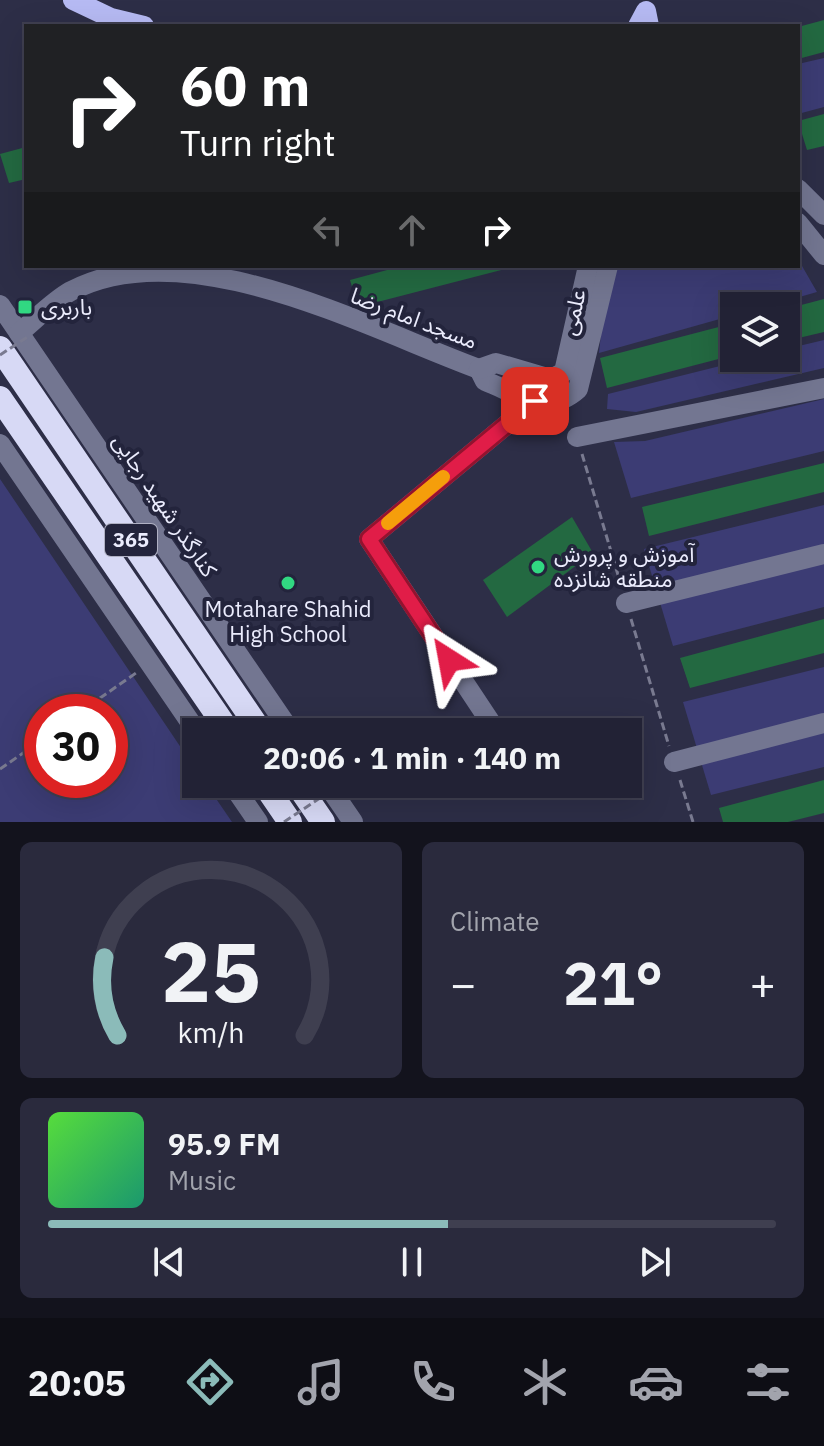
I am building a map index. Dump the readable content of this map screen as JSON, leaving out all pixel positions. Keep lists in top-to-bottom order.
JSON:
{
  "streets": {
    "highway": ["365"],
    "street": ["علمی", "مسجد امام رضا", "کنارگذر شهید رجایی"]
  },
  "crossings": [
    ["مسجد امام رضا", "کنارگذر شهید رجایی"],
    ["مسجد امام رضا", "365"],
    ["کنارگذر شهید رجایی", "365"]
  ],
  "places": {
    "transit": ["باربری"],
    "other": ["آموزش و پرورش منطقه شانزده", "Motahare Shahid High School"]
  },
  "page": {
    "turn": ["60 m", "Turn right"],
    "limit": "30",
    "trip": "20:06 · 1 min · 140 m",
    "tile": "Climate",
    "heat": ["−", "21°", "+"],
    "song": ["95.9 FM", "Music"],
    "tabs": "20:05",
    "gauge": ["25", "km/h"]
  }
}
